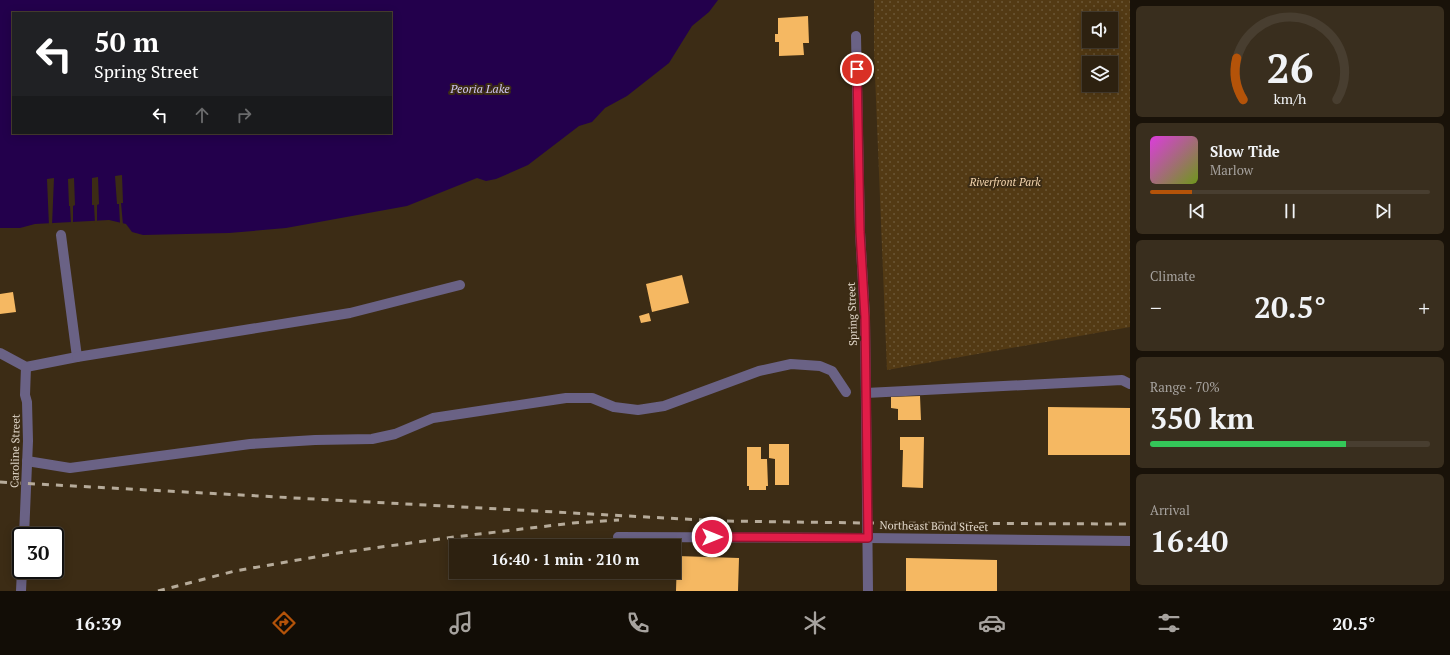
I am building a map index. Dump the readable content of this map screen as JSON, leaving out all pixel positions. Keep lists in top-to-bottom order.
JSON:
{
  "streets": {
    "street": ["Spring Street", "Caroline Street", "Northeast Bond Street"]
  },
  "crossings": [
    ["Spring Street", "Northeast Bond Street"]
  ],
  "water": ["Peoria Lake"],
  "parks": ["Riverfront Park"],
  "page": {
    "turn": ["50 m", "Spring Street"],
    "song": ["Slow Tide", "Marlow"],
    "tile": [
      "Climate",
      ["Range · 70%", "350 km"],
      ["Arrival", "16:40"]
    ],
    "heat": ["−", "20.5°", "+"],
    "limit": "30",
    "trip": "16:40 · 1 min · 210 m",
    "tabs": ["16:39", "20.5°"],
    "gauge": ["26", "km/h"]
  }
}
